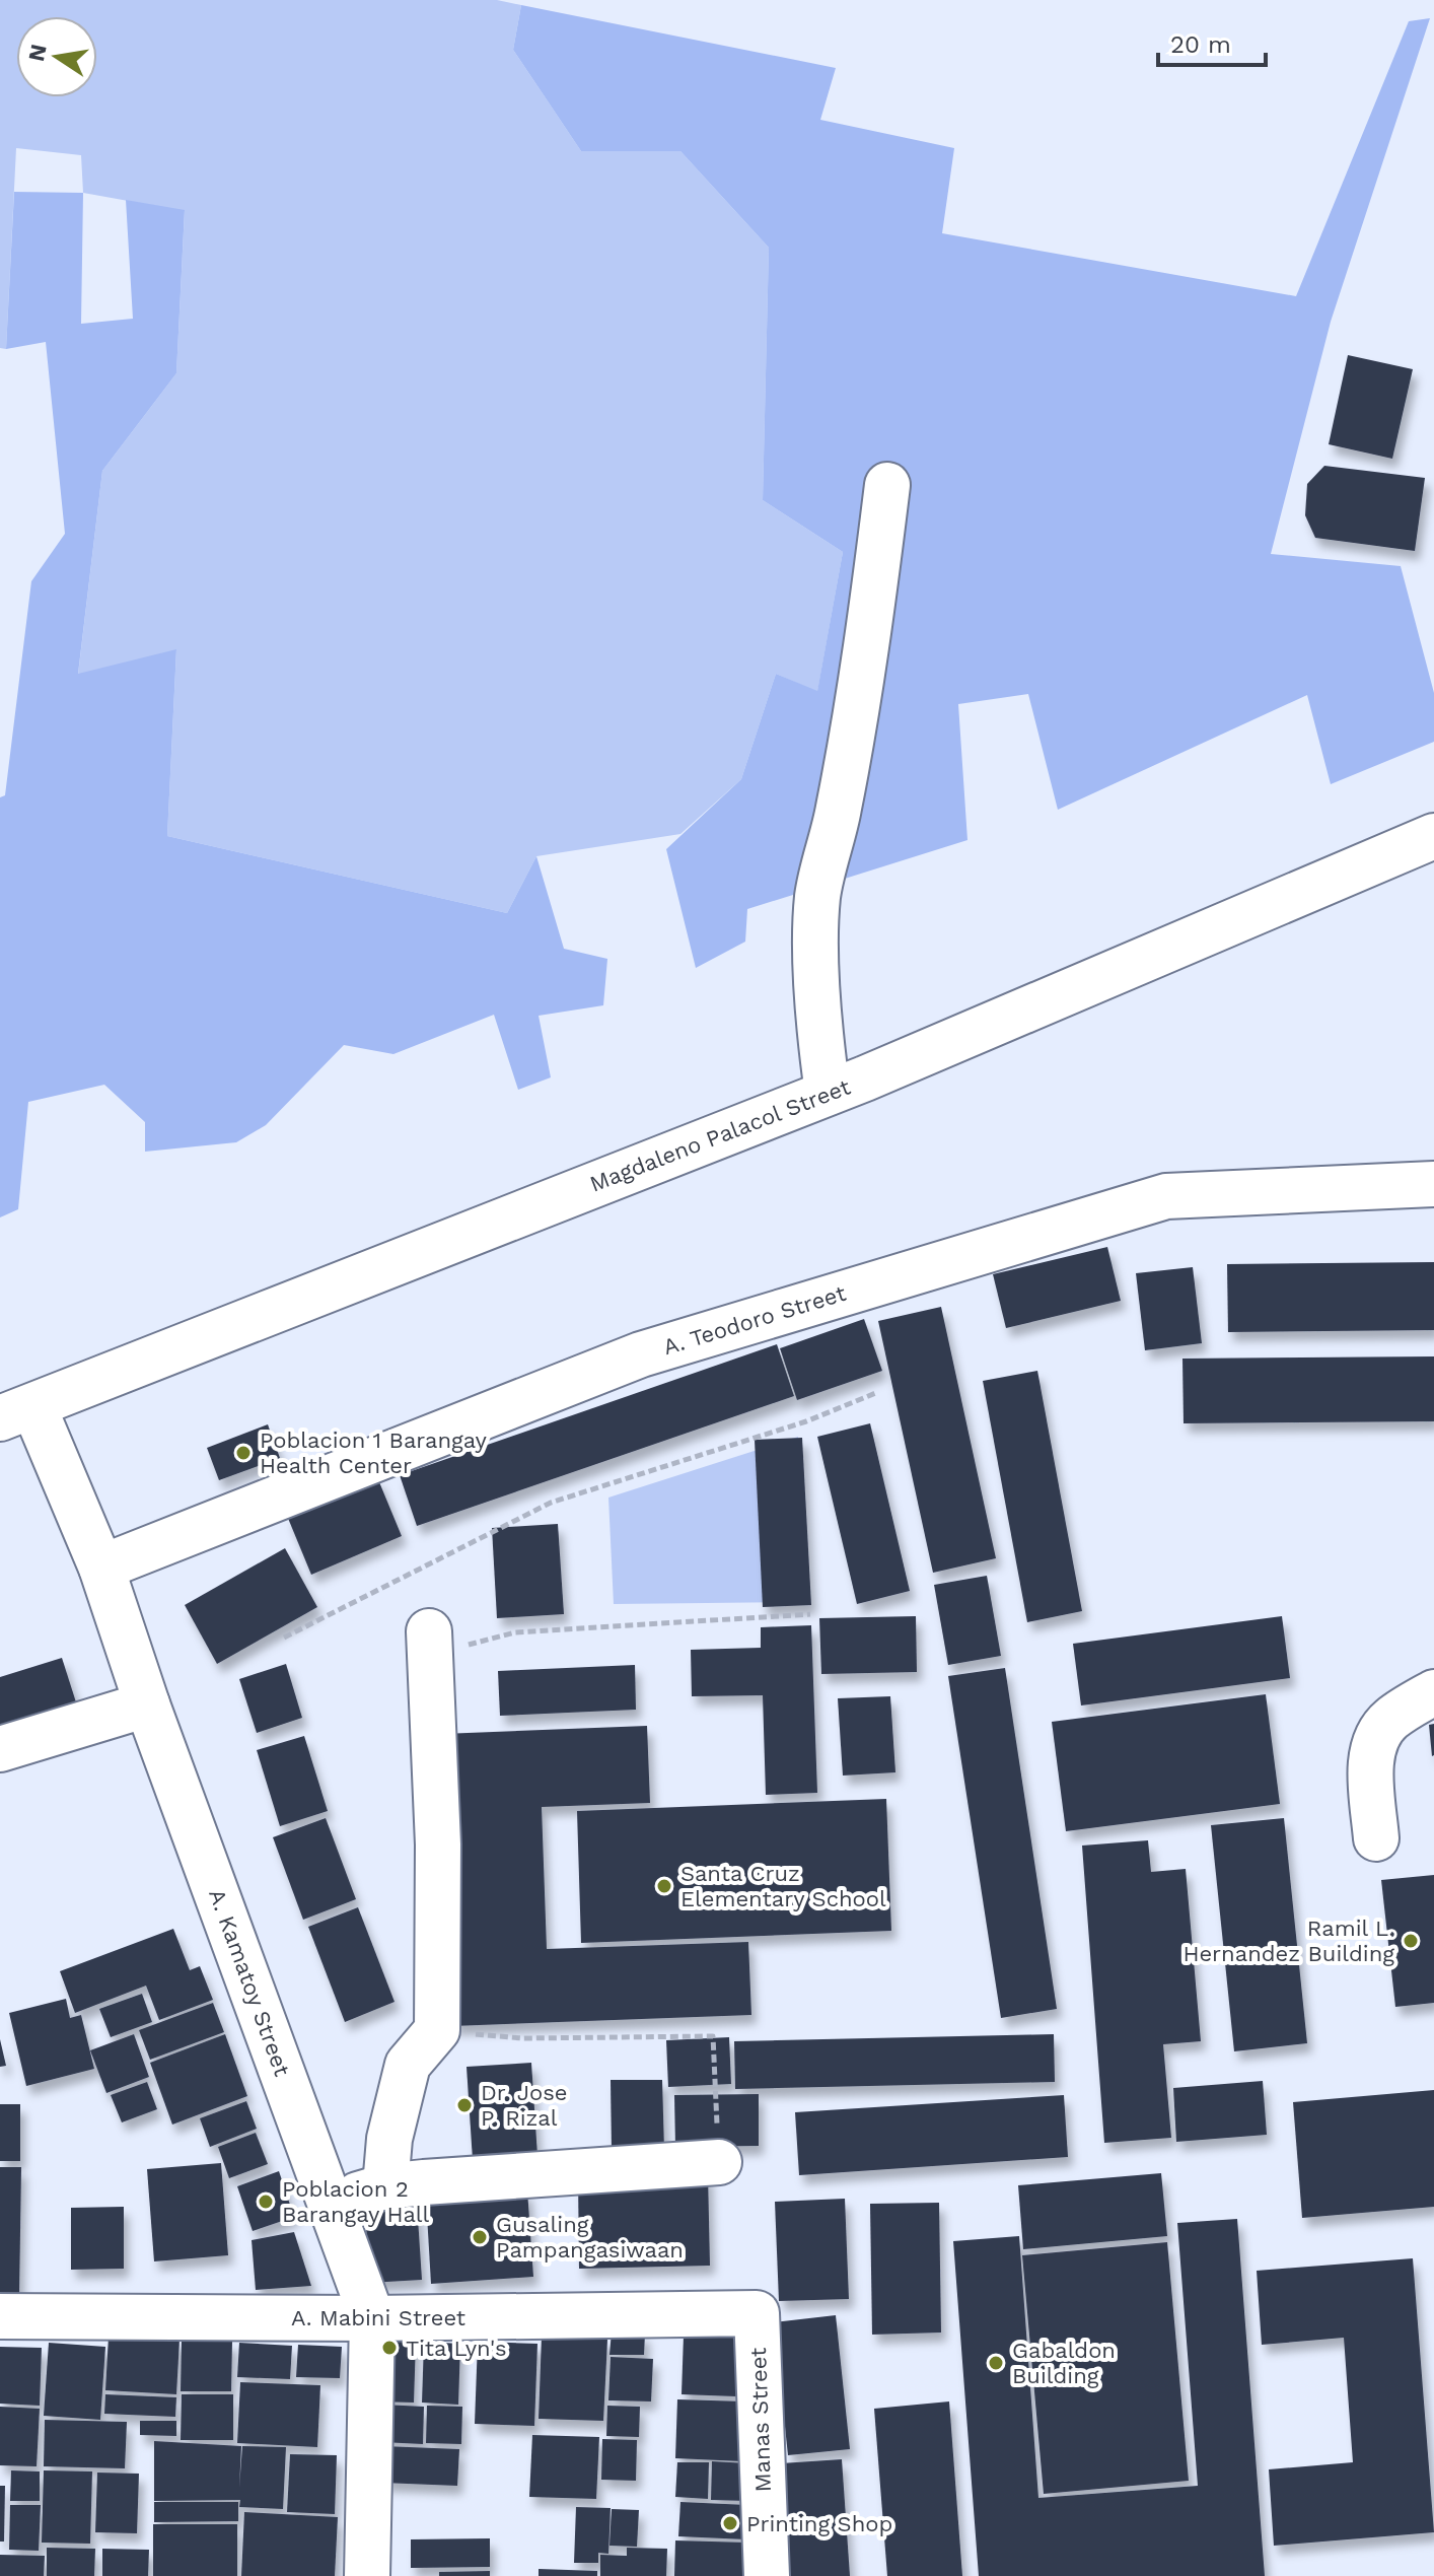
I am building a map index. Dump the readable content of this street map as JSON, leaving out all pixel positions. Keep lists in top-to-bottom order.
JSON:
{
  "streets": {
    "street": [
      "Magdaleno Palacol Street",
      "A. Teodoro Street",
      "A. Kamatoy Street",
      "A. Mabini Street",
      "Manas Street"
    ]
  },
  "crossings": [
    ["Magdaleno Palacol Street", "A. Kamatoy Street"],
    ["A. Teodoro Street", "A. Kamatoy Street"],
    ["A. Kamatoy Street", "A. Mabini Street"],
    ["A. Mabini Street", "Manas Street"]
  ],
  "places": [
    "Poblacion 1 Barangay Health Center",
    "Santa Cruz Elementary School",
    "Ramil L. Hernandez Building",
    "Dr. Jose P. Rizal",
    "Poblacion 2 Barangay Hall",
    "Gusaling Pampangasiwaan",
    "Tita Lyn's",
    "Gabaldon Building",
    "Printing Shop"
  ],
  "scale_bar": "20 m",
  "north": "left"
}
